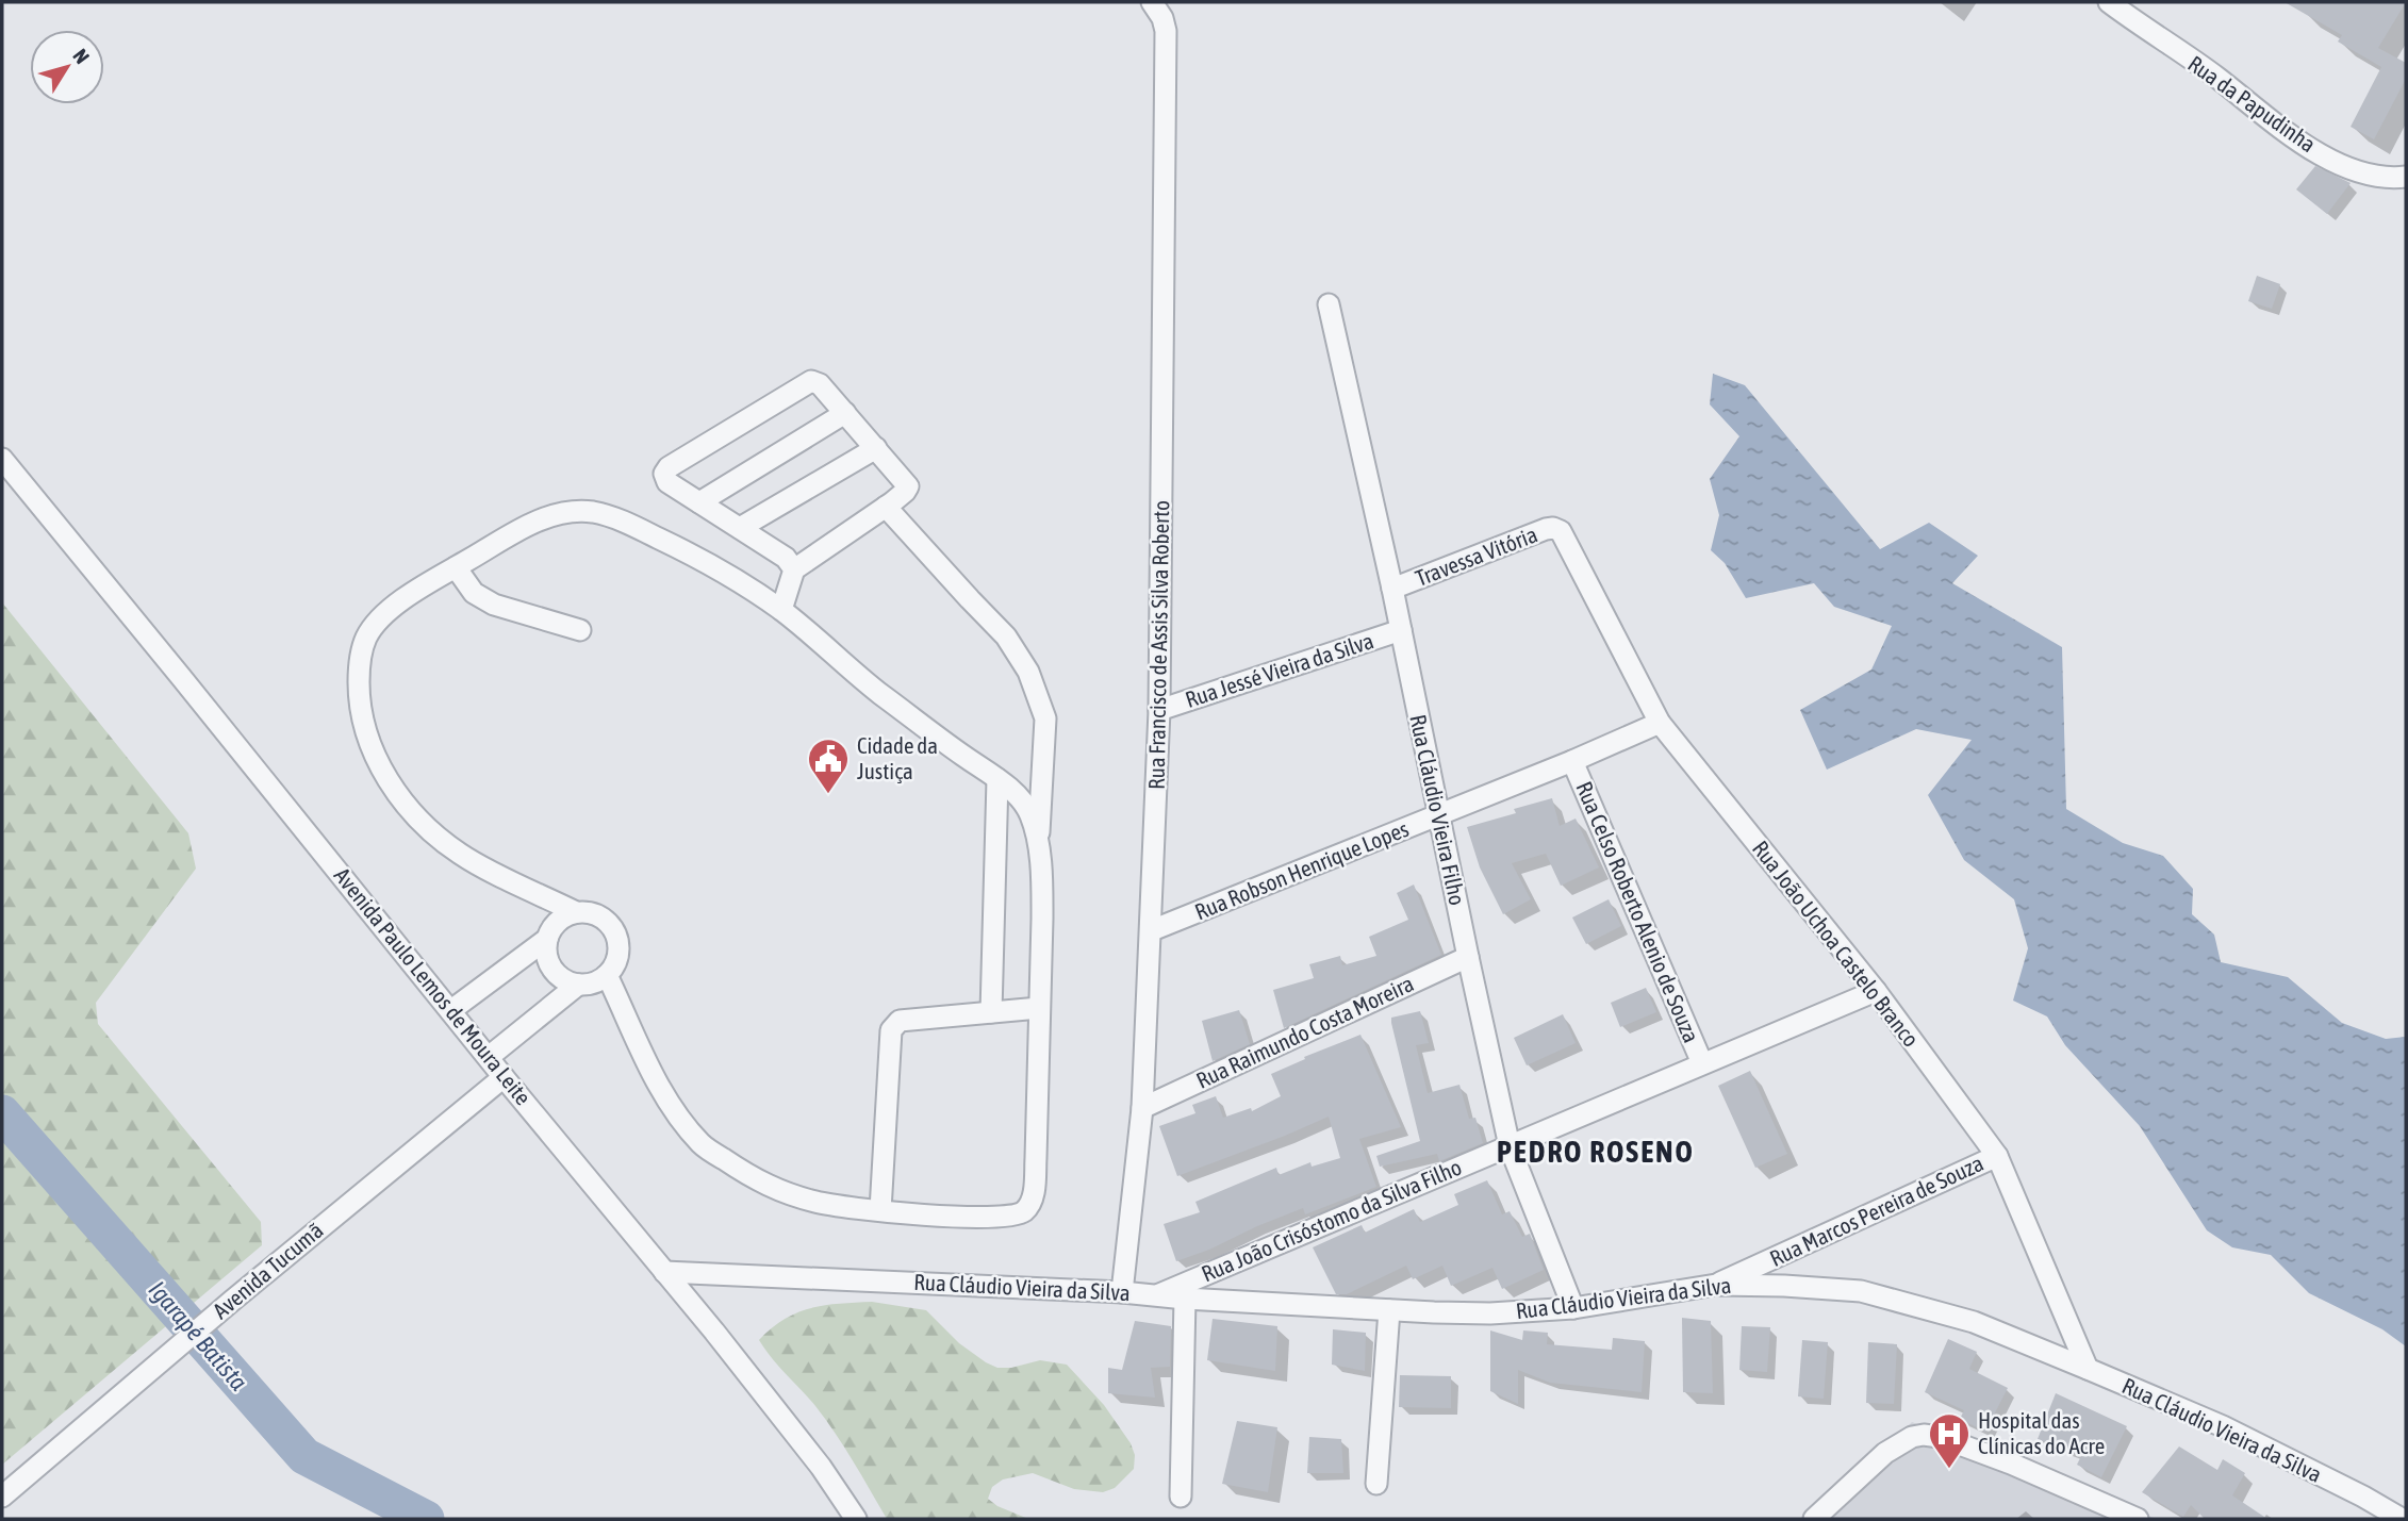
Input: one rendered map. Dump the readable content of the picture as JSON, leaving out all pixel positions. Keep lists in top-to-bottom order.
{
  "streets": {
    "street": [
      "Rua da Papudinha",
      "Travessa Vitória",
      "Rua Francisco de Assis Silva Roberto",
      "Rua Jessé Vieira da Silva",
      "Rua Cláudio Vieira Filho",
      "Rua Robson Henrique Lopes",
      "Rua Celso Roberto Alenio de Souza",
      "Rua João Uchoa Castelo Branco",
      "Avenida Paulo Lemos de Moura Leite",
      "Rua Raimundo Costa Moreira",
      "Rua Marcos Pereira de Souza",
      "Rua João Crisóstomo da Silva Filho",
      "Avenida Tucumã",
      "Rua Cláudio Vieira da Silva"
    ]
  },
  "crossings": [
    ["Travessa Vitória", "Rua Cláudio Vieira Filho"],
    ["Travessa Vitória", "Rua João Uchoa Castelo Branco"],
    ["Rua Francisco de Assis Silva Roberto", "Rua Jessé Vieira da Silva"],
    ["Rua Francisco de Assis Silva Roberto", "Rua Robson Henrique Lopes"],
    ["Rua Francisco de Assis Silva Roberto", "Rua Raimundo Costa Moreira"],
    ["Rua Francisco de Assis Silva Roberto", "Rua Cláudio Vieira da Silva"],
    ["Rua Jessé Vieira da Silva", "Rua Cláudio Vieira Filho"],
    ["Rua Cláudio Vieira Filho", "Rua Robson Henrique Lopes"],
    ["Rua Cláudio Vieira Filho", "Rua Raimundo Costa Moreira"],
    ["Rua Cláudio Vieira Filho", "Rua João Crisóstomo da Silva Filho"],
    ["Rua Cláudio Vieira Filho", "Rua Cláudio Vieira da Silva"],
    ["Rua Robson Henrique Lopes", "Rua Celso Roberto Alenio de Souza"],
    ["Rua Robson Henrique Lopes", "Rua João Uchoa Castelo Branco"],
    ["Rua Celso Roberto Alenio de Souza", "Rua João Crisóstomo da Silva Filho"],
    ["Rua João Uchoa Castelo Branco", "Rua Marcos Pereira de Souza"],
    ["Rua João Uchoa Castelo Branco", "Rua João Crisóstomo da Silva Filho"],
    ["Rua João Uchoa Castelo Branco", "Rua Cláudio Vieira da Silva"],
    ["Avenida Paulo Lemos de Moura Leite", "Avenida Tucumã"],
    ["Avenida Paulo Lemos de Moura Leite", "Rua Cláudio Vieira da Silva"],
    ["Rua Marcos Pereira de Souza", "Rua Cláudio Vieira da Silva"],
    ["Rua João Crisóstomo da Silva Filho", "Rua Cláudio Vieira da Silva"]
  ],
  "districts": ["PEDRO ROSENO"],
  "water": ["Igarapé Batista"],
  "places": {
    "public building": ["Cidade da Justiça"],
    "hospital": ["Hospital das Clínicas do Acre"]
  },
  "north": "top right"
}
